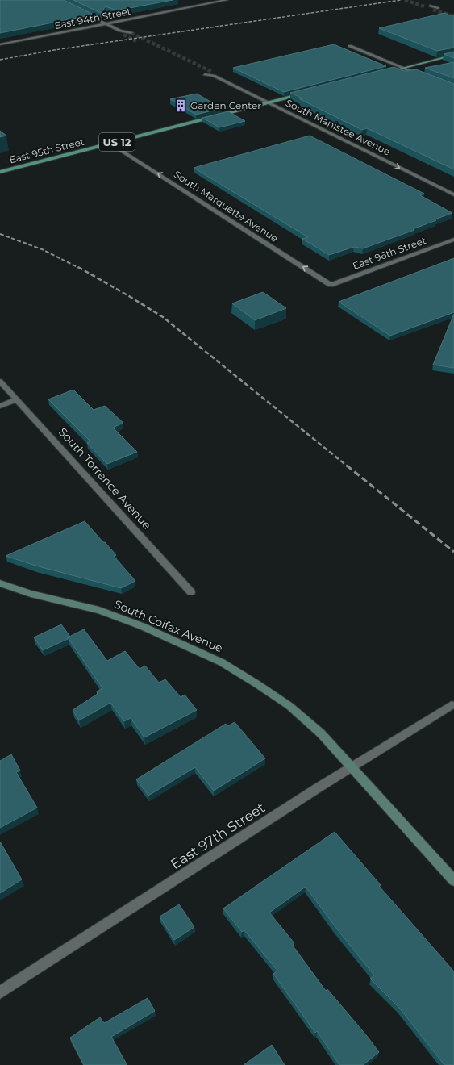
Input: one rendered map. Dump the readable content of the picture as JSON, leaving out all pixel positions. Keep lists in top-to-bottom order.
{
  "streets": {
    "main road": ["US 12", "East 95th Street", "South Colfax Avenue"],
    "street": [
      "East 94th Street",
      "South Manistee Avenue",
      "South Marquette Avenue",
      "East 96th Street",
      "South Torrence Avenue",
      "East 97th Street"
    ]
  },
  "crossings": [
    ["South Manistee Avenue", "East 95th Street"],
    ["East 95th Street", "South Marquette Avenue"],
    ["South Marquette Avenue", "East 96th Street"],
    ["South Colfax Avenue", "East 97th Street"]
  ],
  "one_way": ["South Manistee Avenue", "South Marquette Avenue"],
  "places": {
    "building": ["Garden Center"]
  }
}
